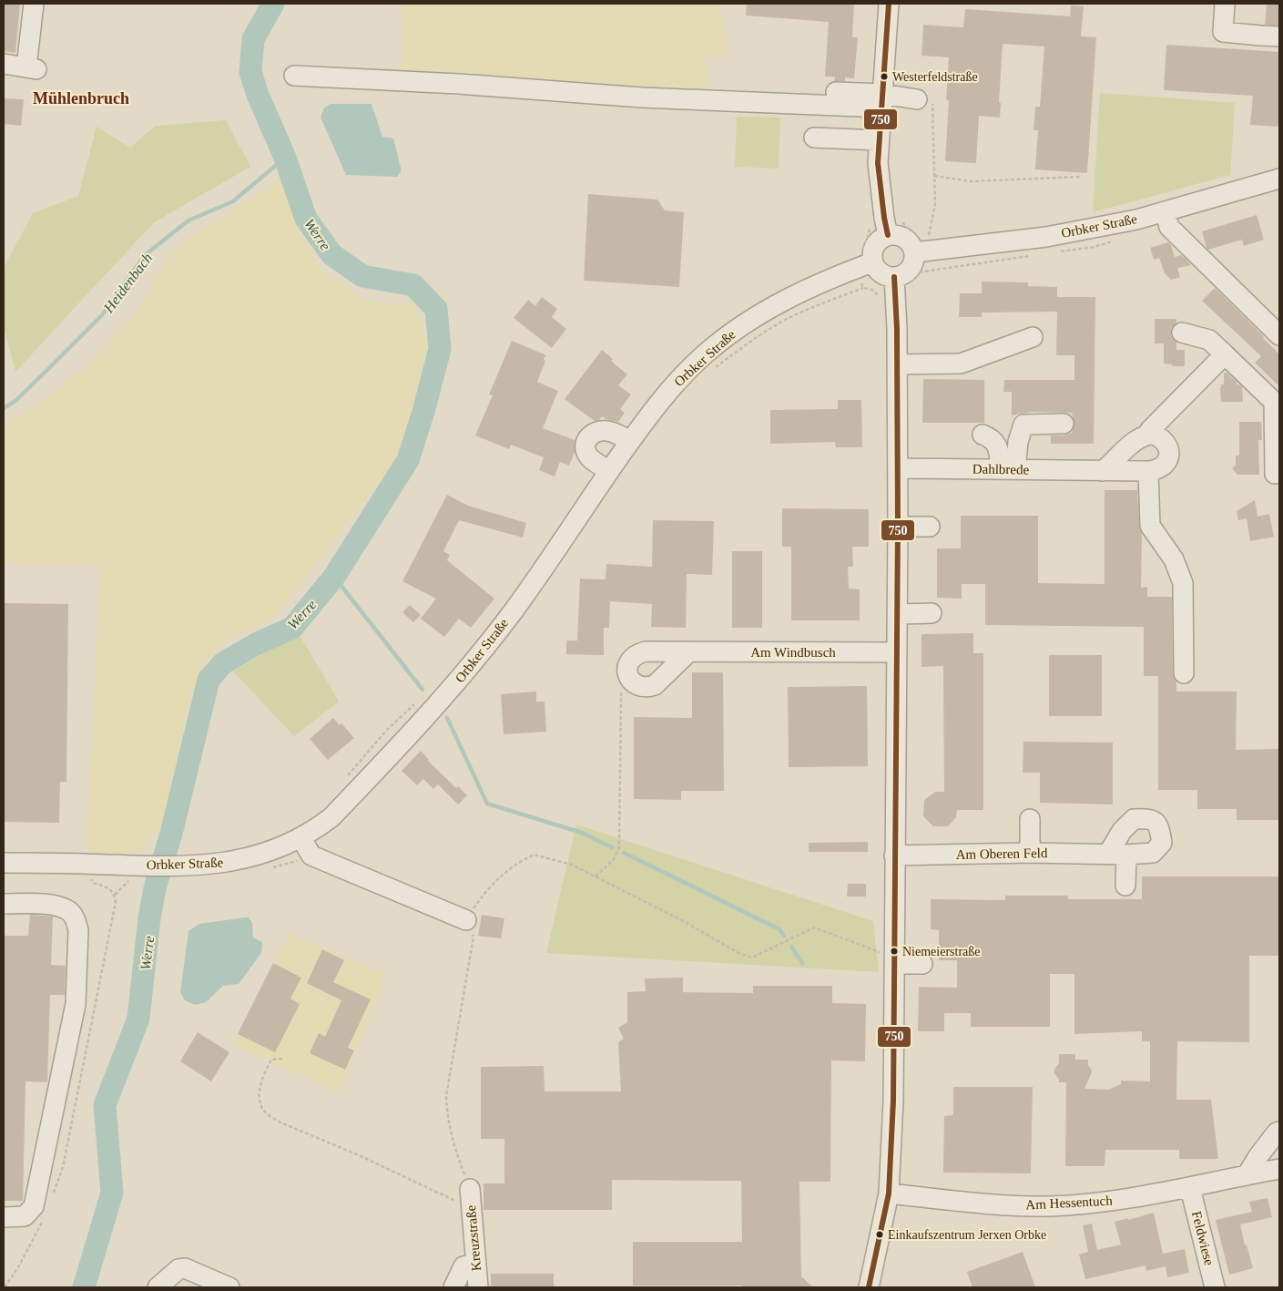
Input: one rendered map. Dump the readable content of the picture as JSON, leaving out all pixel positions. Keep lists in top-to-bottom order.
{
  "streets": {
    "street": [
      "Orbker Straße",
      "Dahlbrede",
      "Am Windbusch",
      "Am Oberen Feld",
      "Am Hessentuch",
      "Kreuzstraße",
      "Feldwiese"
    ]
  },
  "crossings": [
    ["Am Hessentuch", "Feldwiese"]
  ],
  "districts": ["Mühlenbruch"],
  "water": ["Werre", "Heidenbach"],
  "places": ["Westerfeldstraße", "Niemeierstraße", "Einkaufszentrum Jerxen Orbke"],
  "lines": ["transit line 750"]
}
